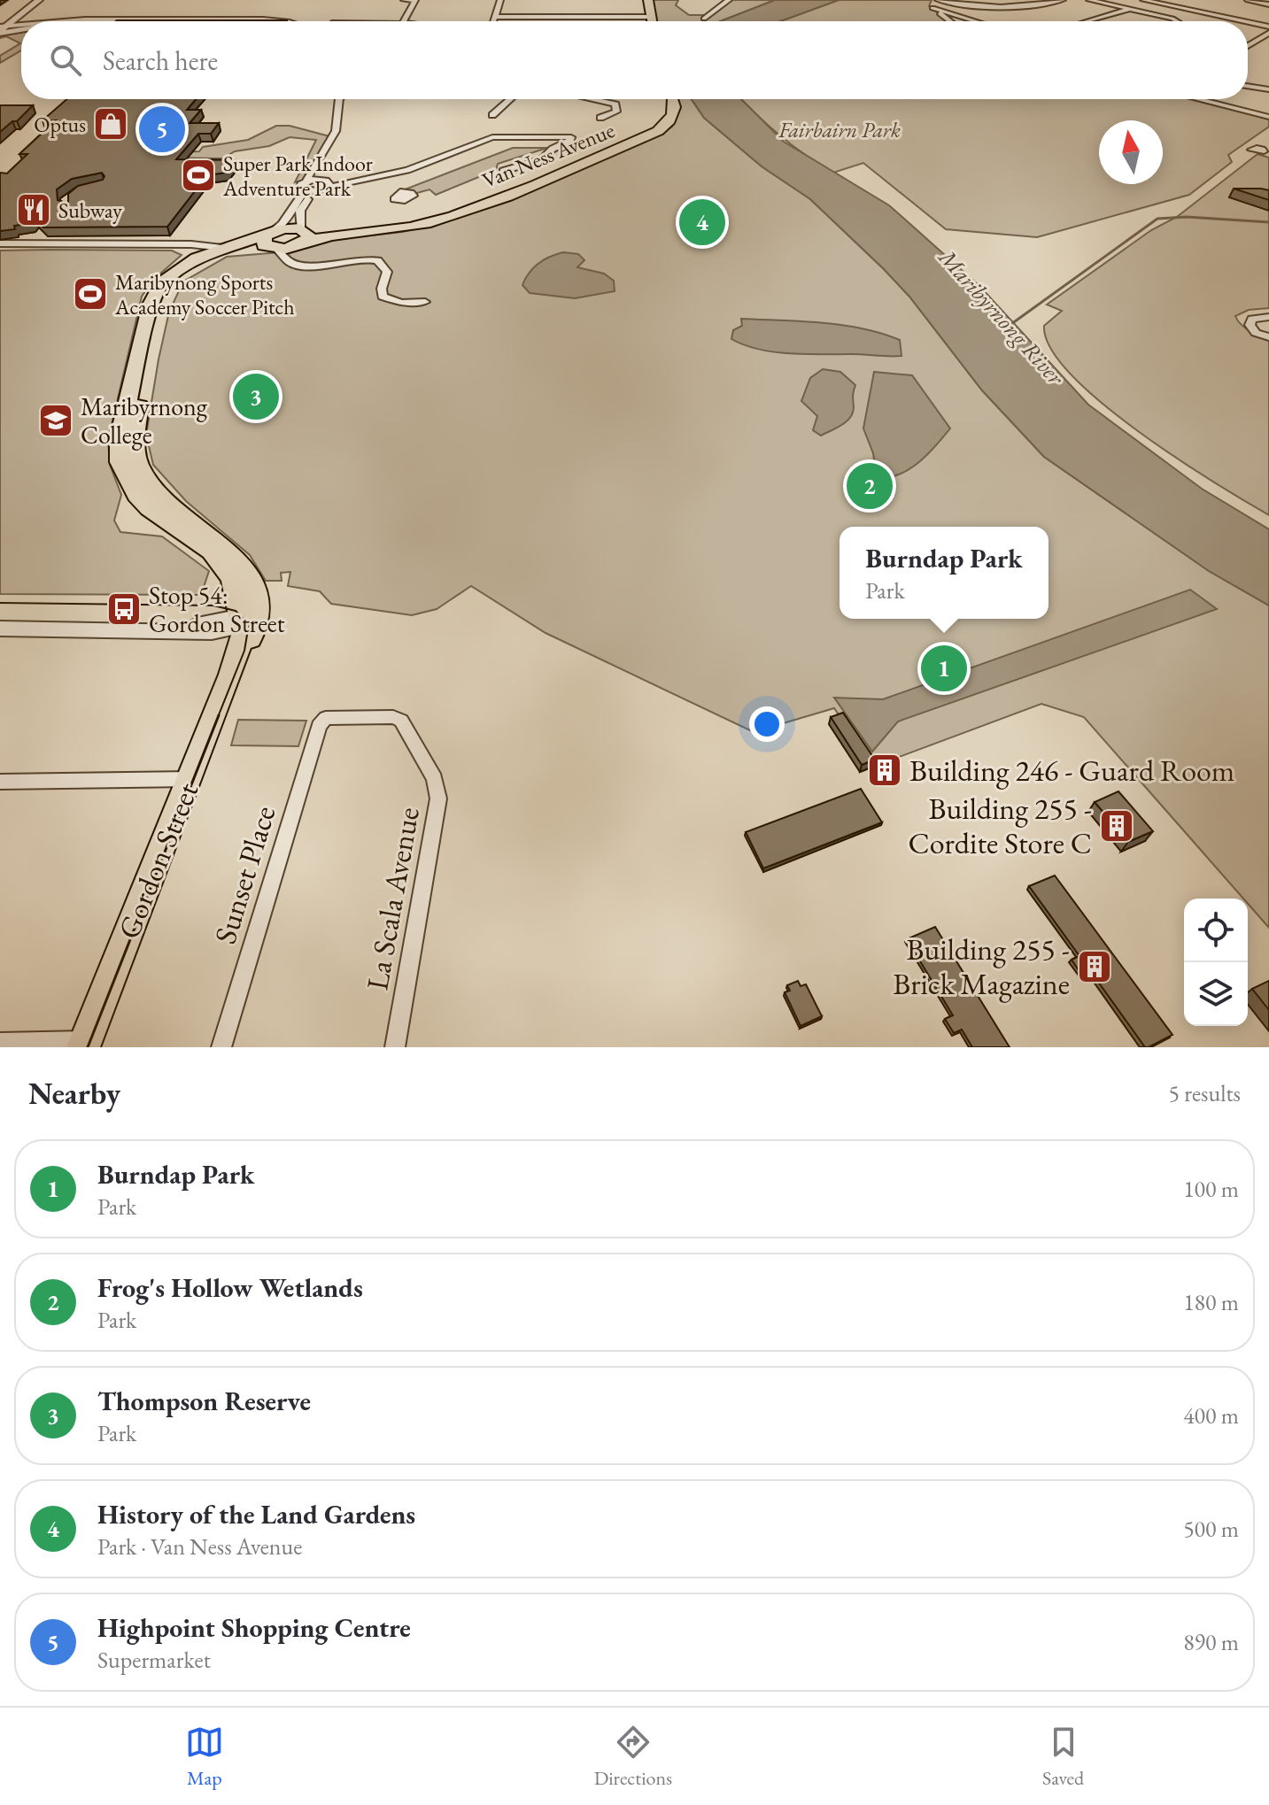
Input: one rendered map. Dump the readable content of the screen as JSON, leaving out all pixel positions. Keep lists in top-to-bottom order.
{
  "streets": {
    "main road": ["Van Ness Avenue", "Gordon Street"],
    "street": ["Sunset Place", "La Scala Avenue"]
  },
  "crossings": [
    ["Sunset Place", "La Scala Avenue"]
  ],
  "water": ["Maribyrnong River"],
  "parks": ["Fairbairn Park"],
  "places": {
    "shop": ["Optus"],
    "sports": ["Super Park Indoor Adventure Park", "Maribynong Sports Academy Soccer Pitch"],
    "restaurant": ["Subway"],
    "school or university": ["Maribyrnong College"],
    "bus stop": ["Stop 54: Gordon Street"],
    "building": ["Building 246 - Guard Room", "Building 255 - Cordite Store C", "Building 255 - Brick Magazine"]
  },
  "north": "top",
  "page": {
    "search": "Search here",
    "pins": [
      "5",
      "4",
      "3",
      "2",
      "1"
    ],
    "popup": ["Burndap Park", "Park"],
    "heading": ["Nearby", "5 results"],
    "list": [
      {
        "mark": "1",
        "name": "Burndap Park",
        "note": "Park",
        "value": "100 m"
      },
      {
        "mark": "2",
        "name": "Frog's Hollow Wetlands",
        "note": "Park",
        "value": "180 m"
      },
      {
        "mark": "3",
        "name": "Thompson Reserve",
        "note": "Park",
        "value": "400 m"
      },
      {
        "mark": "4",
        "name": "History of the Land Gardens",
        "note": "Park · Van Ness Avenue",
        "value": "500 m"
      },
      {
        "mark": "5",
        "name": "Highpoint Shopping Centre",
        "note": "Supermarket",
        "value": "890 m"
      }
    ],
    "nav": ["Map", "Directions", "Saved"]
  }
}
